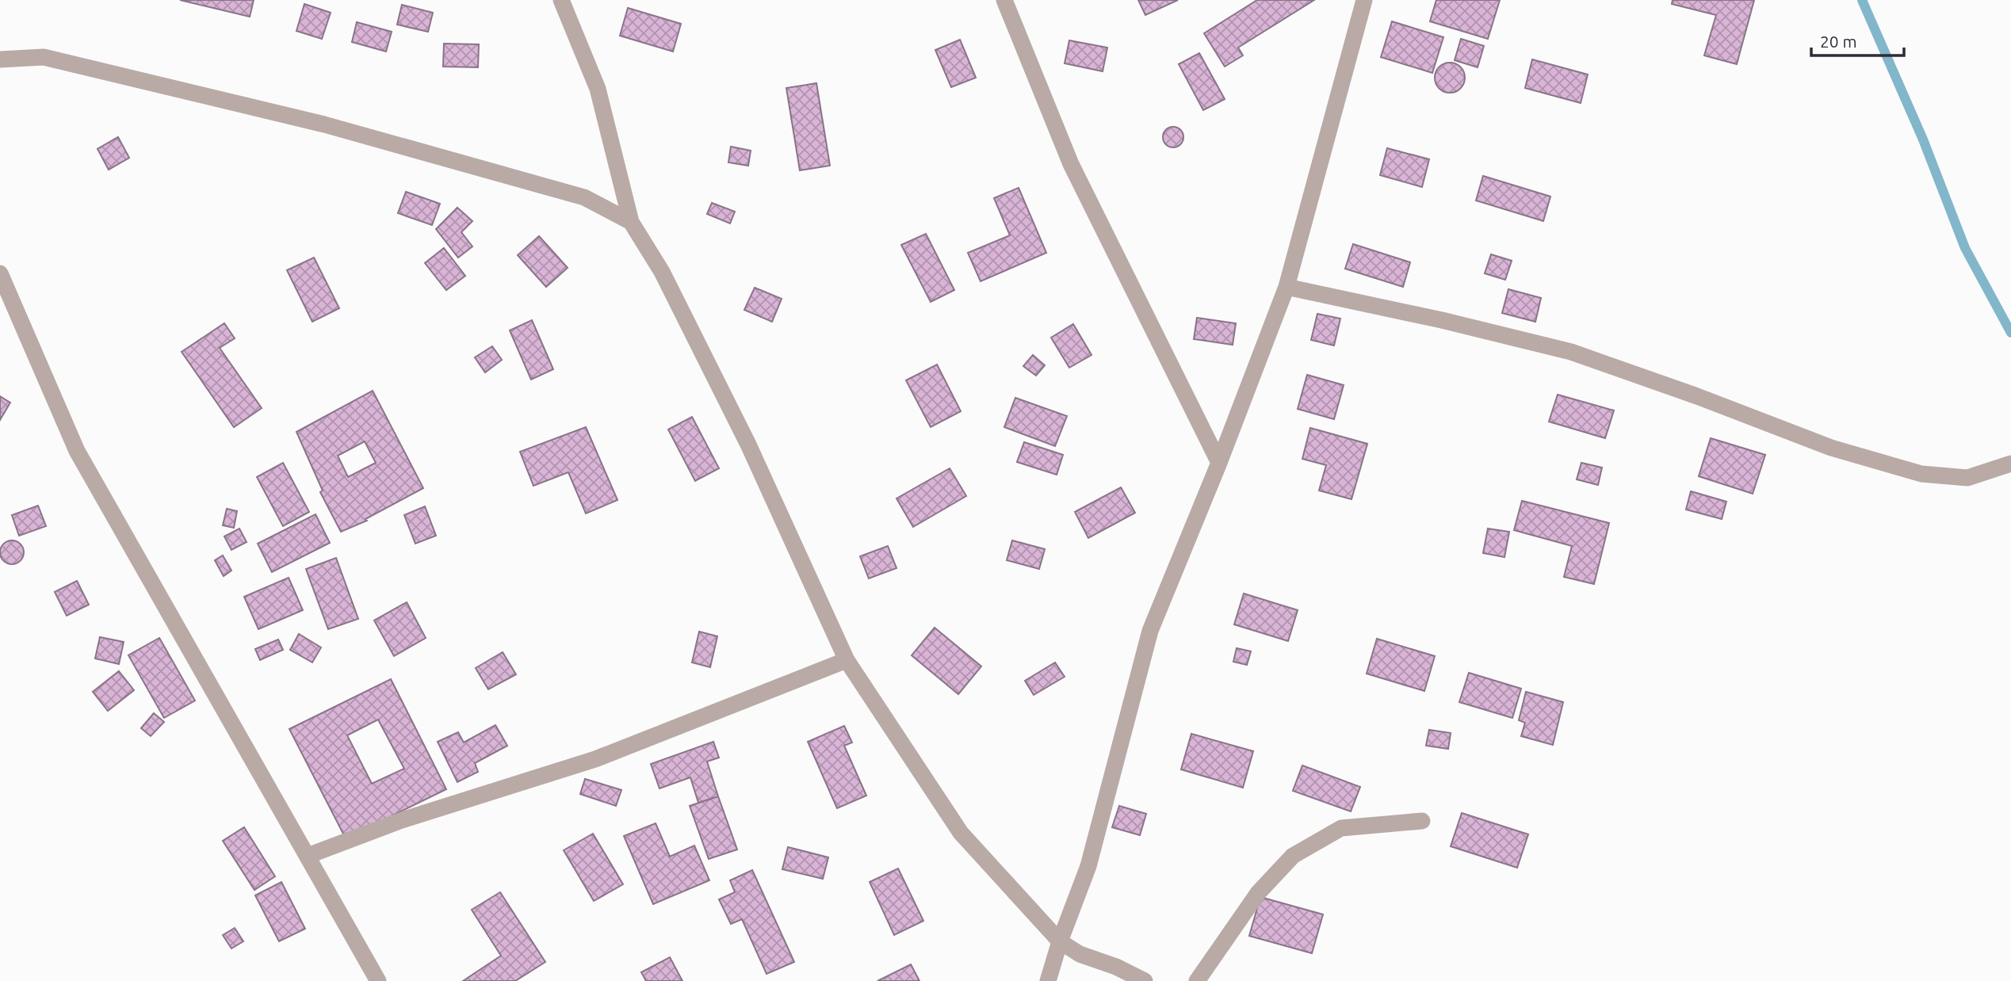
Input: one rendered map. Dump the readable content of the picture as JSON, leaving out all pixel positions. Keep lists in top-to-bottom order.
{
  "scale_bar": "20 m"
}
